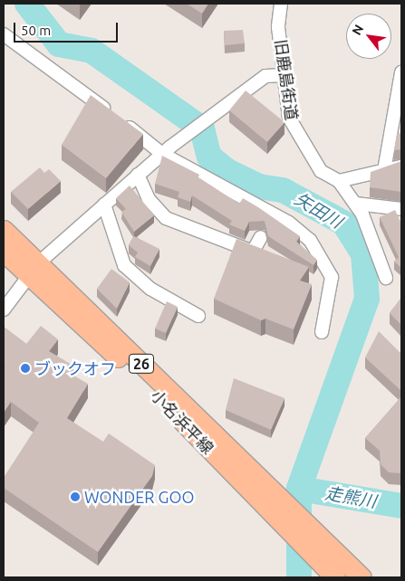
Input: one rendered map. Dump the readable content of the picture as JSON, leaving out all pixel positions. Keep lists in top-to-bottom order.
{
  "streets": {
    "main road": ["26", "小名浜平線"],
    "street": ["旧鹿島街道"]
  },
  "crossings": [
    ["26", "小名浜平線"]
  ],
  "water": ["矢田川", "走熊川"],
  "places": ["ブックオフ", "WONDER GOO"],
  "scale_bar": "50 m",
  "north": "top left"
}
